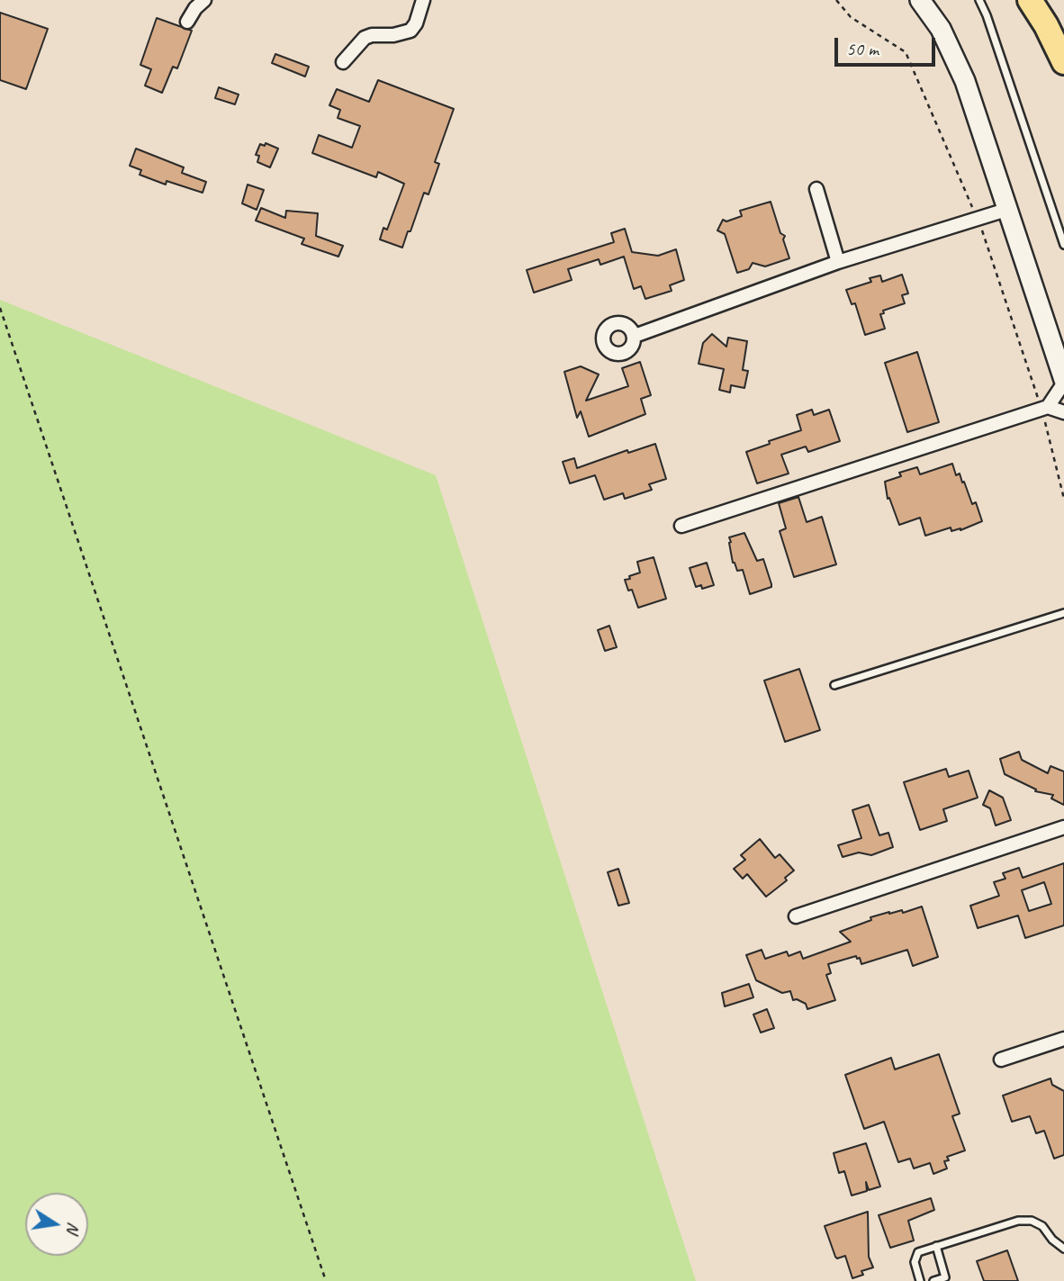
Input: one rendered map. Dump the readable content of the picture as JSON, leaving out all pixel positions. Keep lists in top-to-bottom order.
{
  "scale_bar": "50 m",
  "north": "right"
}
